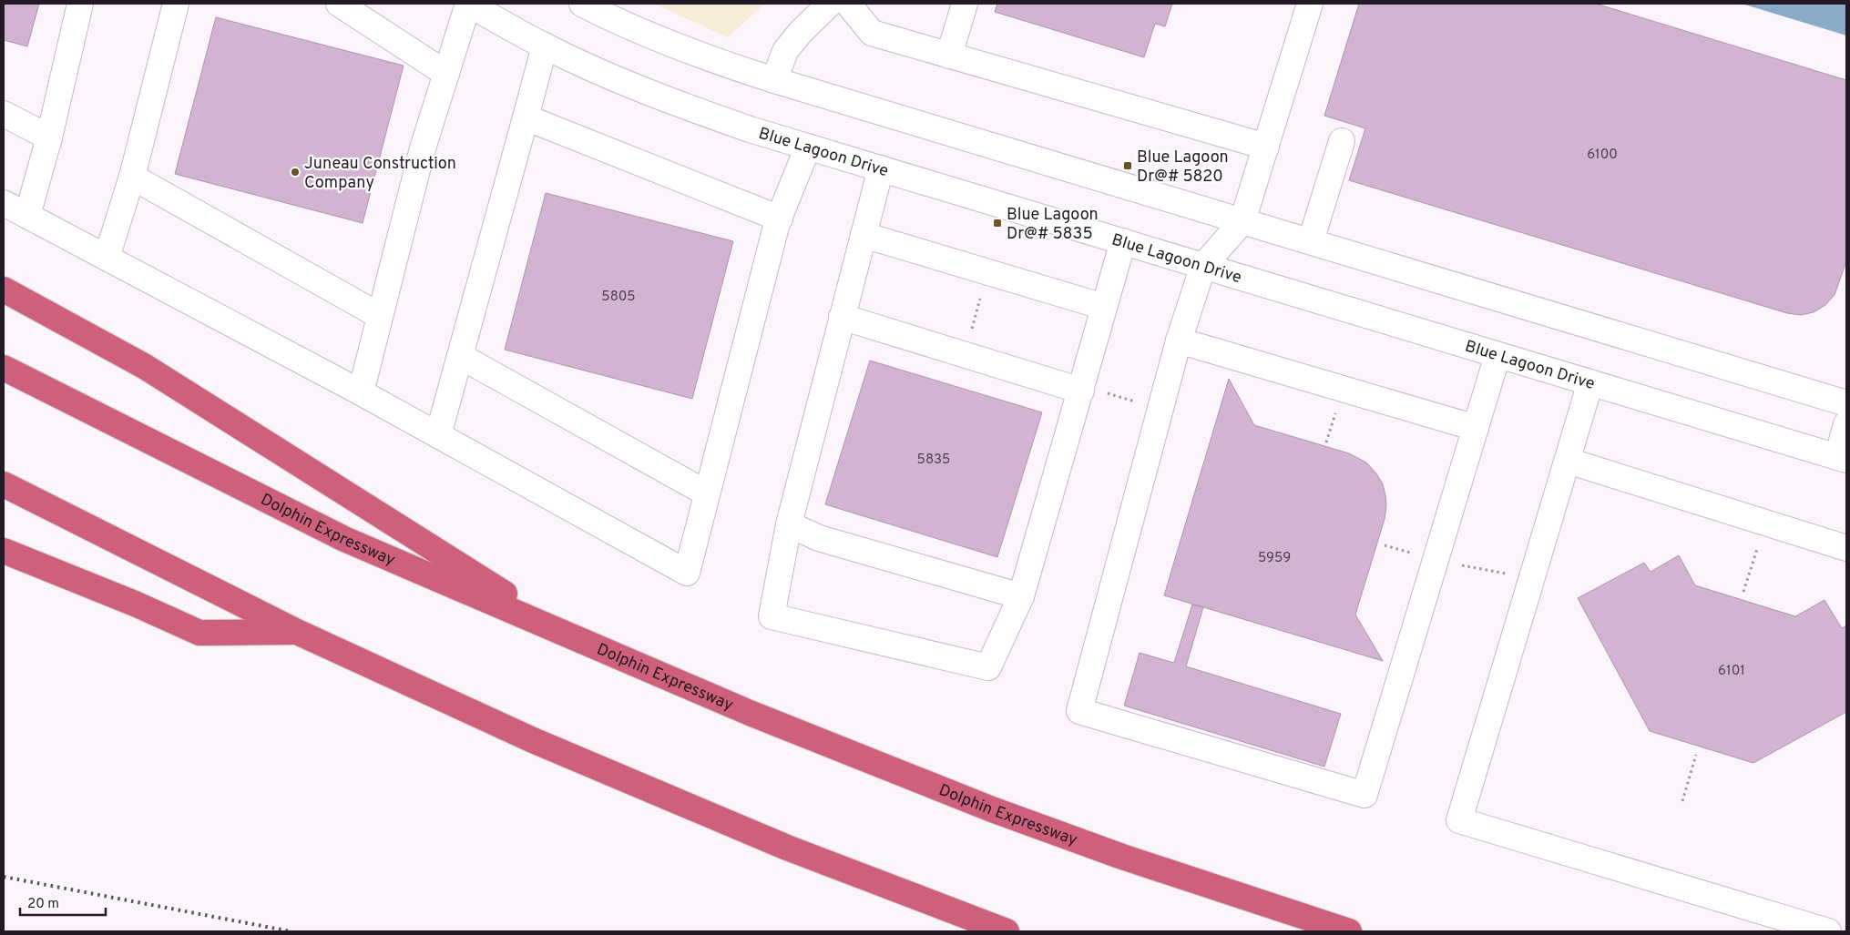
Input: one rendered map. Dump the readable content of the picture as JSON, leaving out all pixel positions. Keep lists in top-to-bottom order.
{
  "streets": {
    "highway": ["Dolphin Expressway"],
    "street": ["Blue Lagoon Drive"]
  },
  "places": {
    "transit": ["Blue Lagoon Dr@# 5820", "Blue Lagoon Dr@# 5835"],
    "other": ["Juneau Construction Company"]
  },
  "house_numbers": [
    "6100",
    "5805",
    "5835",
    "5959",
    "6101"
  ],
  "scale_bar": "20 m"
}
